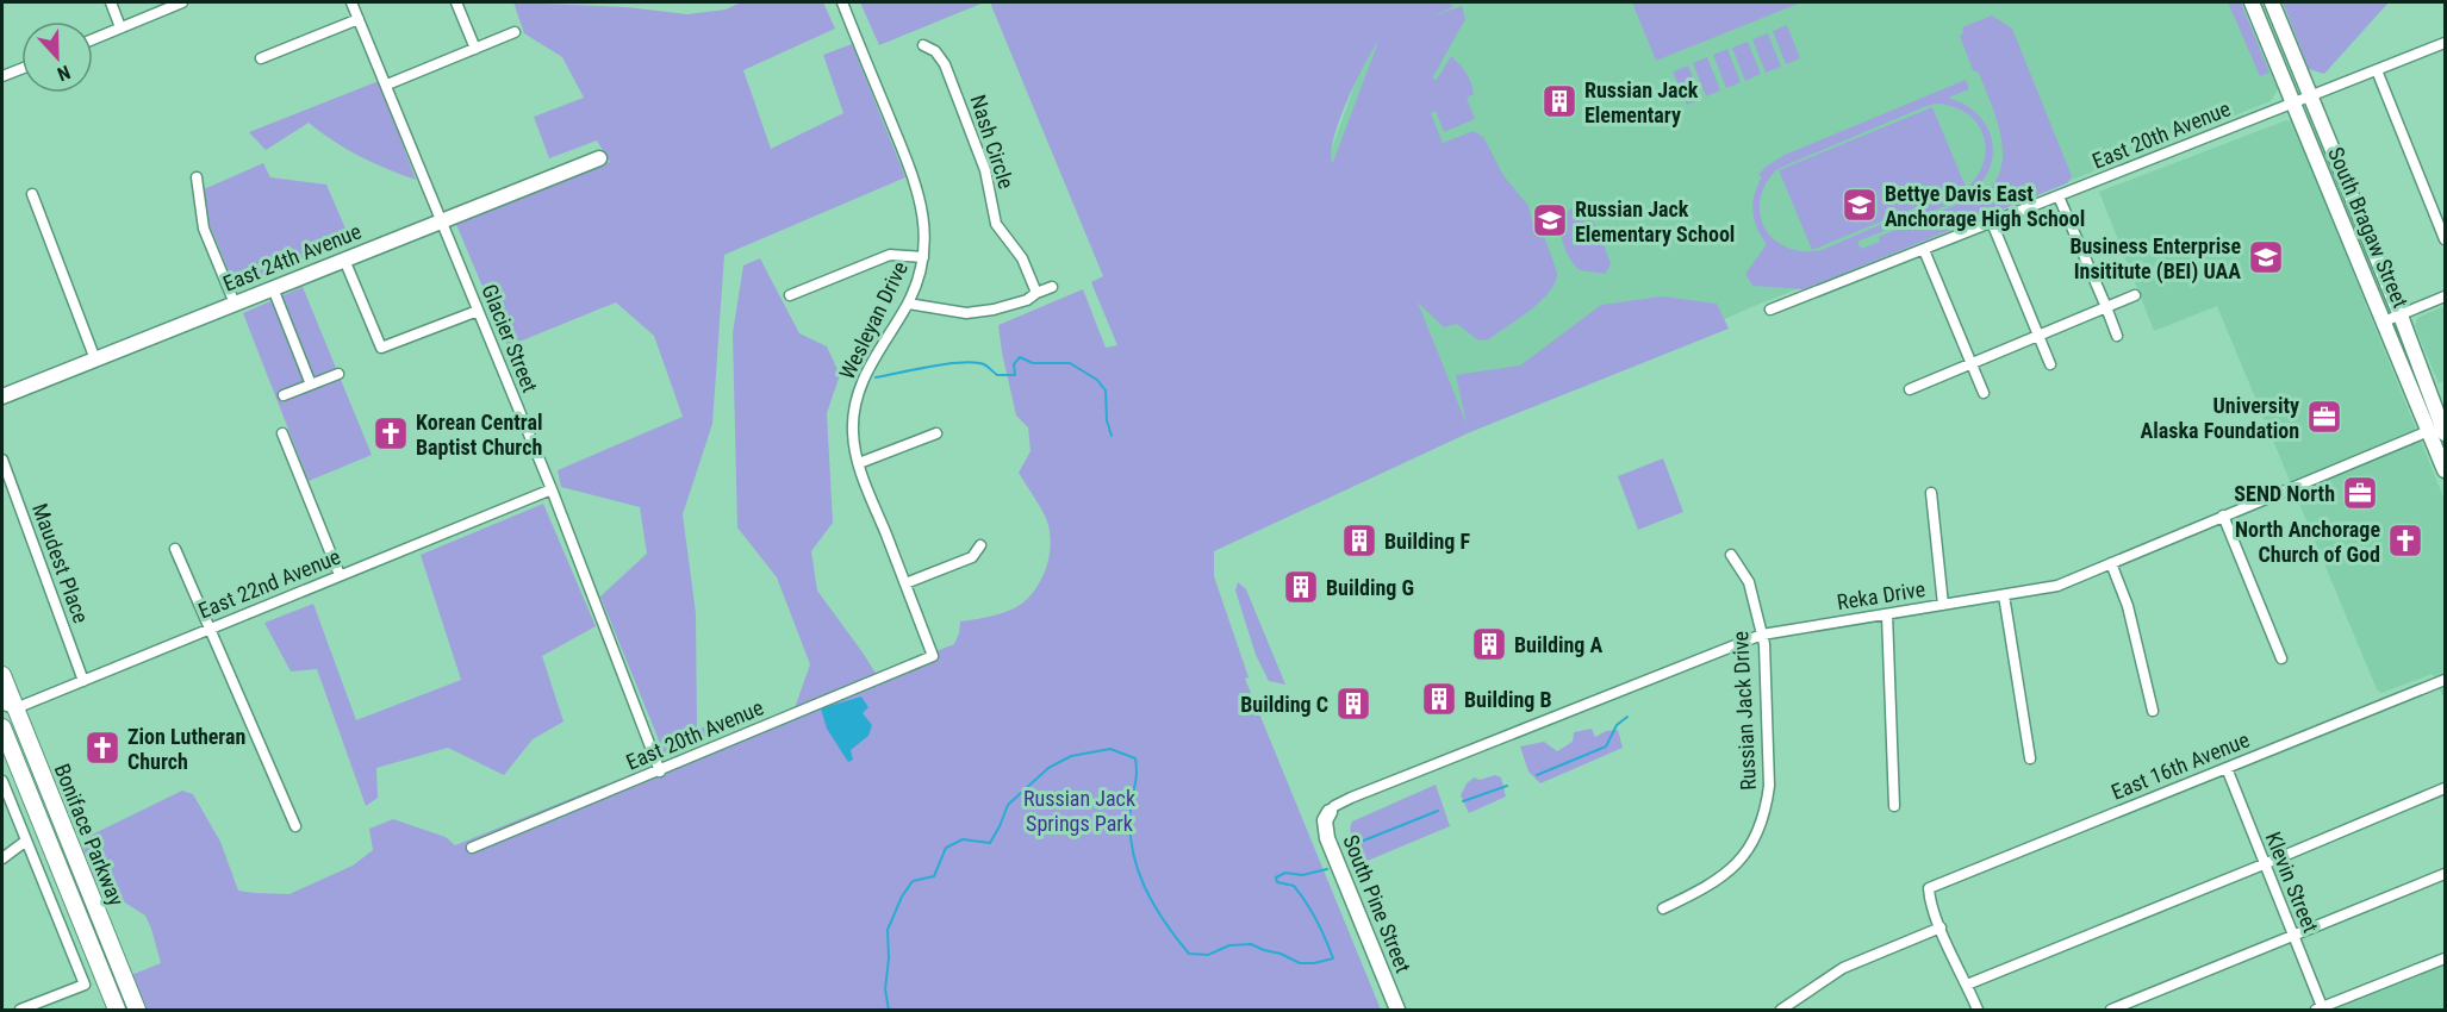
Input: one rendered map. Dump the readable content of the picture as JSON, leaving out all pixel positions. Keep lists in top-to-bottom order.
{
  "streets": {
    "main road": [
      "South Bragaw Street",
      "East 24th Avenue",
      "Boniface Parkway",
      "South Pine Street"
    ],
    "street": [
      "East 20th Avenue",
      "Nash Circle",
      "Wesleyan Drive",
      "Glacier Street",
      "Maudest Place",
      "East 22nd Avenue",
      "Reka Drive",
      "Russian Jack Drive",
      "East 16th Avenue",
      "Klevin Street"
    ]
  },
  "crossings": [
    ["East 20th Avenue", "South Bragaw Street"],
    ["East 20th Avenue", "Wesleyan Drive"],
    ["East 20th Avenue", "Glacier Street"],
    ["South Bragaw Street", "Reka Drive"],
    ["East 24th Avenue", "Glacier Street"],
    ["Glacier Street", "East 22nd Avenue"],
    ["Maudest Place", "East 22nd Avenue"],
    ["East 22nd Avenue", "Boniface Parkway"],
    ["Reka Drive", "Russian Jack Drive"],
    ["Reka Drive", "South Pine Street"],
    ["East 16th Avenue", "Klevin Street"]
  ],
  "parks": ["Russian Jack Springs Park"],
  "places": {
    "building": [
      "Russian Jack Elementary",
      "Building F",
      "Building G",
      "Building A",
      "Building B",
      "Building C"
    ],
    "school or university": ["Bettye Davis East Anchorage High School", "Russian Jack Elementary School", "Business Enterprise Insititute (BEI) UAA"],
    "office": ["University Alaska Foundation", "SEND North"],
    "church": ["Korean Central Baptist Church", "North Anchorage Church of God", "Zion Lutheran Church"]
  },
  "north": "bottom"
}
